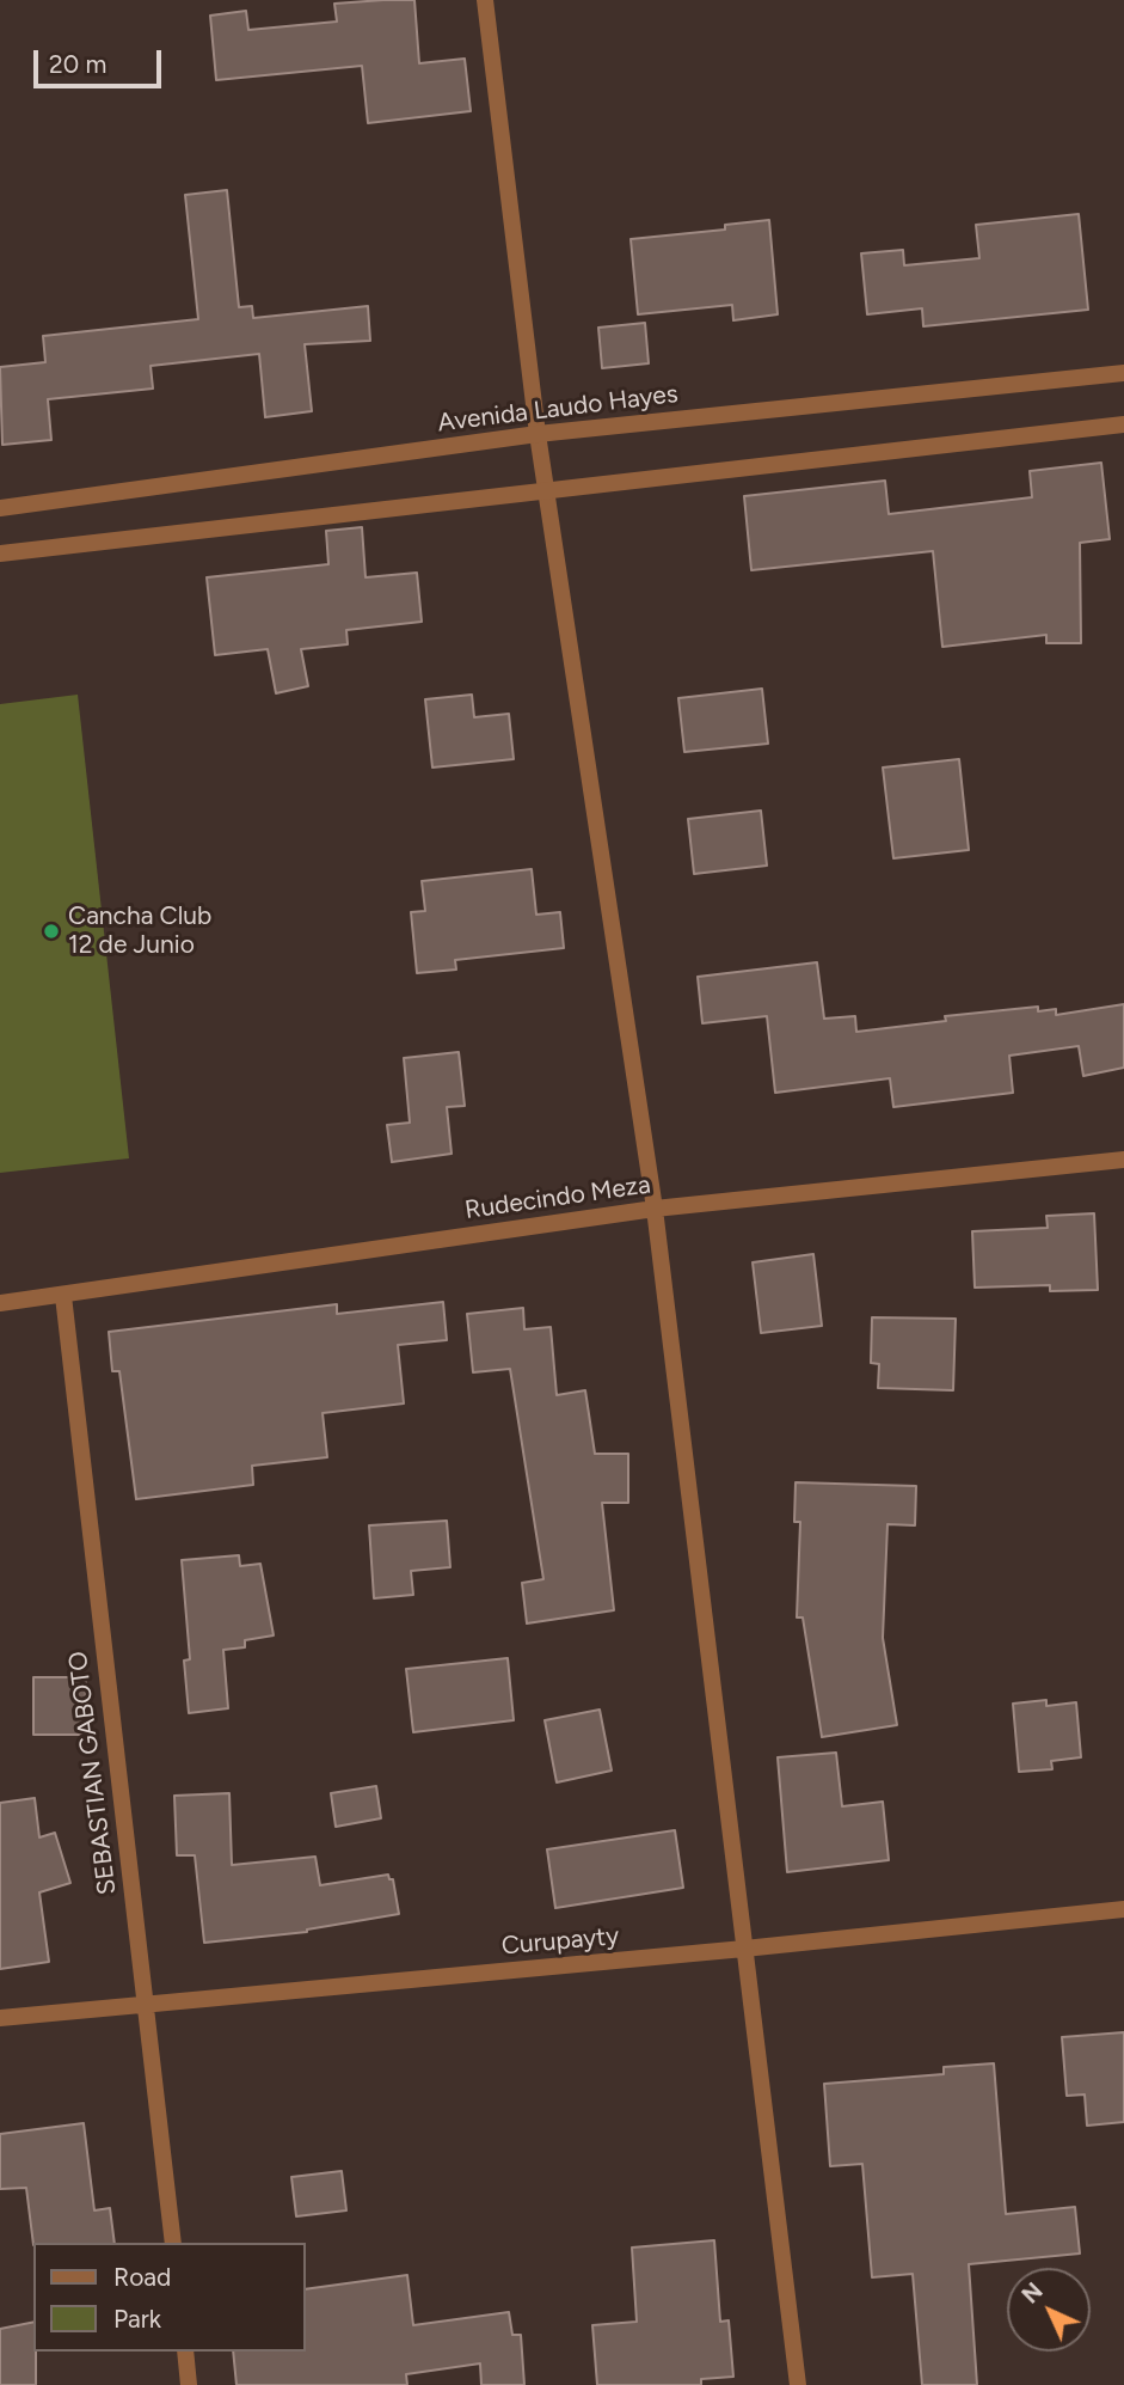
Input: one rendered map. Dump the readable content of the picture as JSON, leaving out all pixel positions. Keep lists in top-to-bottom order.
{
  "streets": {
    "street": [
      "Avenida Laudo Hayes",
      "Rudecindo Meza",
      "SEBASTIAN GABOTO",
      "Curupayty"
    ]
  },
  "crossings": [
    ["Rudecindo Meza", "SEBASTIAN GABOTO"],
    ["SEBASTIAN GABOTO", "Curupayty"]
  ],
  "places": ["Cancha Club 12 de Junio"],
  "legend": ["Road", "Park"],
  "scale_bar": "20 m",
  "north": "top left"
}
